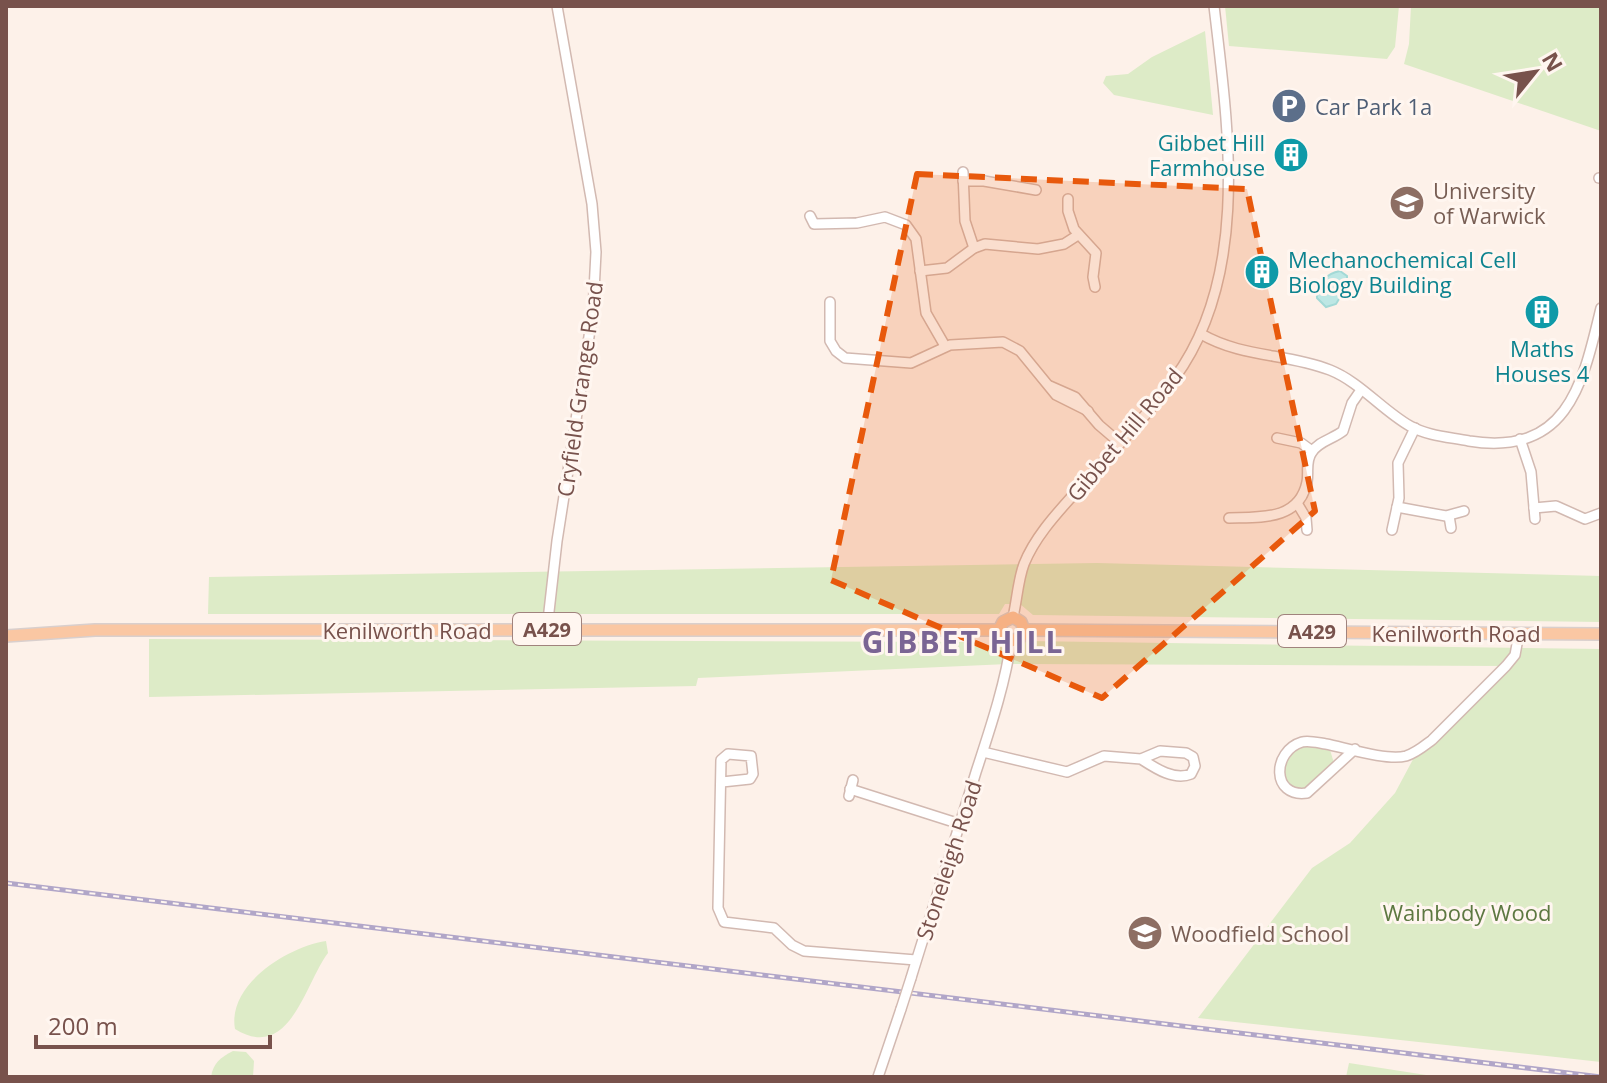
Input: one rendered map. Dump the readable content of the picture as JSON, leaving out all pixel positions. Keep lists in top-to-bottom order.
{
  "streets": {
    "main road": ["A429", "Kenilworth Road"],
    "street": ["Cryfield Grange Road", "Gibbet Hill Road", "Stoneleigh Road"]
  },
  "crossings": [
    ["Cryfield Grange Road", "Kenilworth Road"],
    ["Gibbet Hill Road", "Kenilworth Road"],
    ["Gibbet Hill Road", "Stoneleigh Road"],
    ["Kenilworth Road", "Stoneleigh Road"]
  ],
  "districts": ["GIBBET HILL"],
  "parks": ["Wainbody Wood"],
  "places": {
    "parking": ["Car Park 1a"],
    "building": ["Gibbet Hill Farmhouse", "Mechanochemical Cell Biology Building", "Maths Houses 4"],
    "school or university": ["University of Warwick", "Woodfield School"]
  },
  "scale_bar": "200 m",
  "north": "top right"
}
